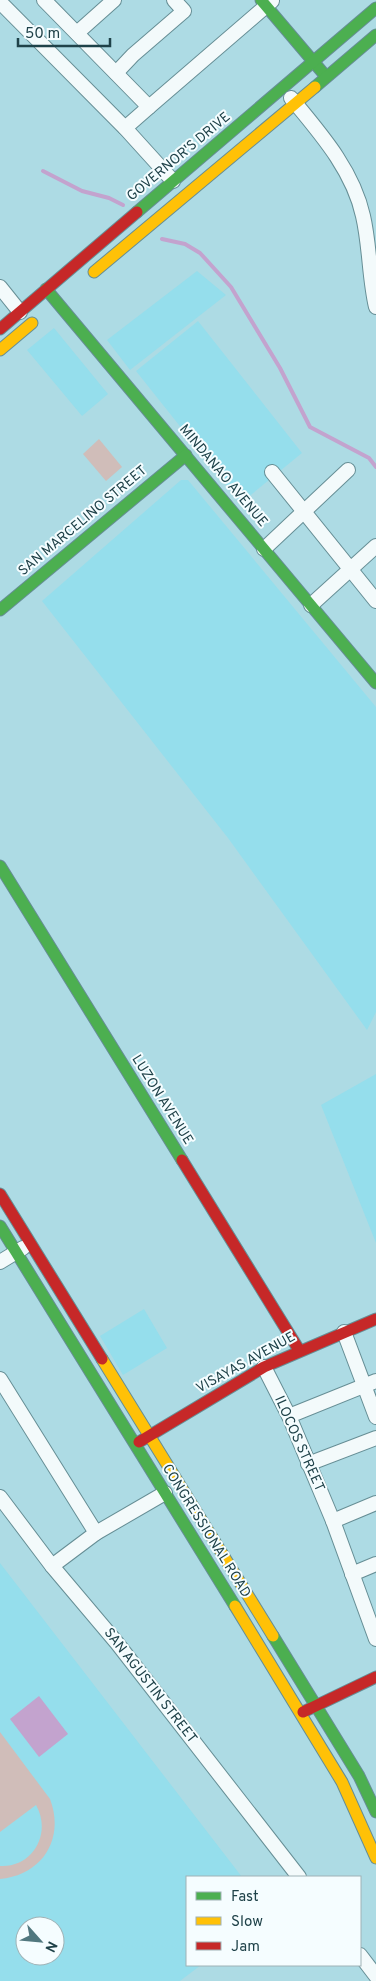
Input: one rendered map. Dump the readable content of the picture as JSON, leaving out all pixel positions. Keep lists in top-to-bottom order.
{
  "streets": {
    "main road": [
      "GOVERNOR'S DRIVE",
      "MINDANAO AVENUE",
      "SAN MARCELINO STREET",
      "LUZON AVENUE",
      "VISAYAS AVENUE",
      "CONGRESSIONAL ROAD"
    ],
    "street": ["ILOCOS STREET", "SAN AGUSTIN STREET"]
  },
  "crossings": [
    ["GOVERNOR'S DRIVE", "MINDANAO AVENUE"],
    ["MINDANAO AVENUE", "SAN MARCELINO STREET"],
    ["LUZON AVENUE", "VISAYAS AVENUE"],
    ["VISAYAS AVENUE", "ILOCOS STREET"],
    ["VISAYAS AVENUE", "CONGRESSIONAL ROAD"]
  ],
  "legend": ["Fast", "Slow", "Jam"],
  "scale_bar": "50 m",
  "north": "bottom right"
}
